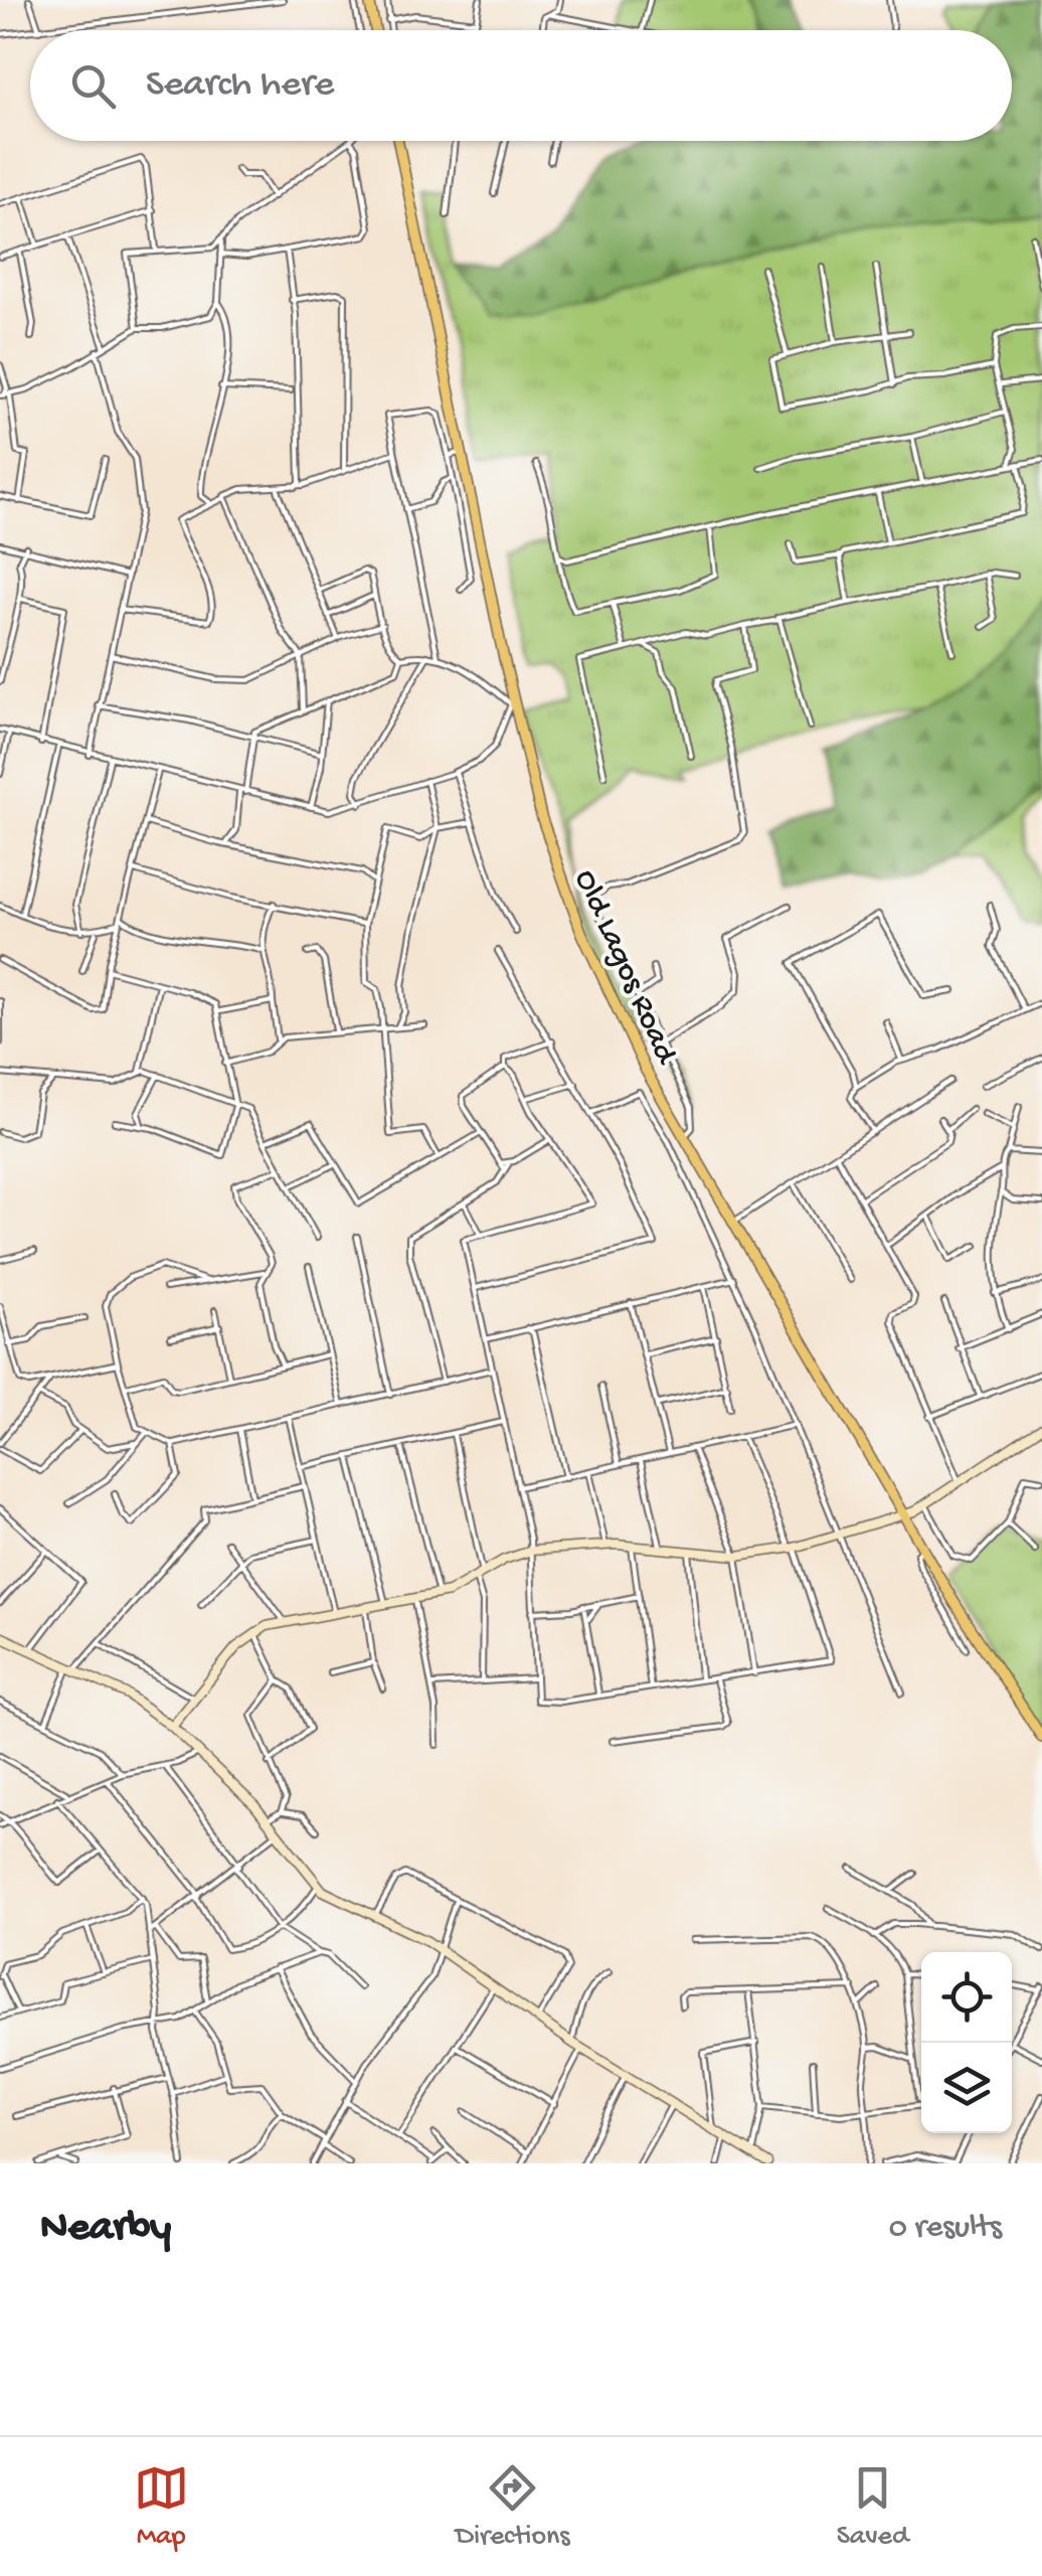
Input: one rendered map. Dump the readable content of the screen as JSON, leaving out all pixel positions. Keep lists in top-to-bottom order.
{
  "streets": {
    "main road": ["Old Lagos Road"]
  },
  "page": {
    "search": "Search here",
    "heading": ["Nearby", "0 results"],
    "nav": ["Map", "Directions", "Saved"]
  }
}
